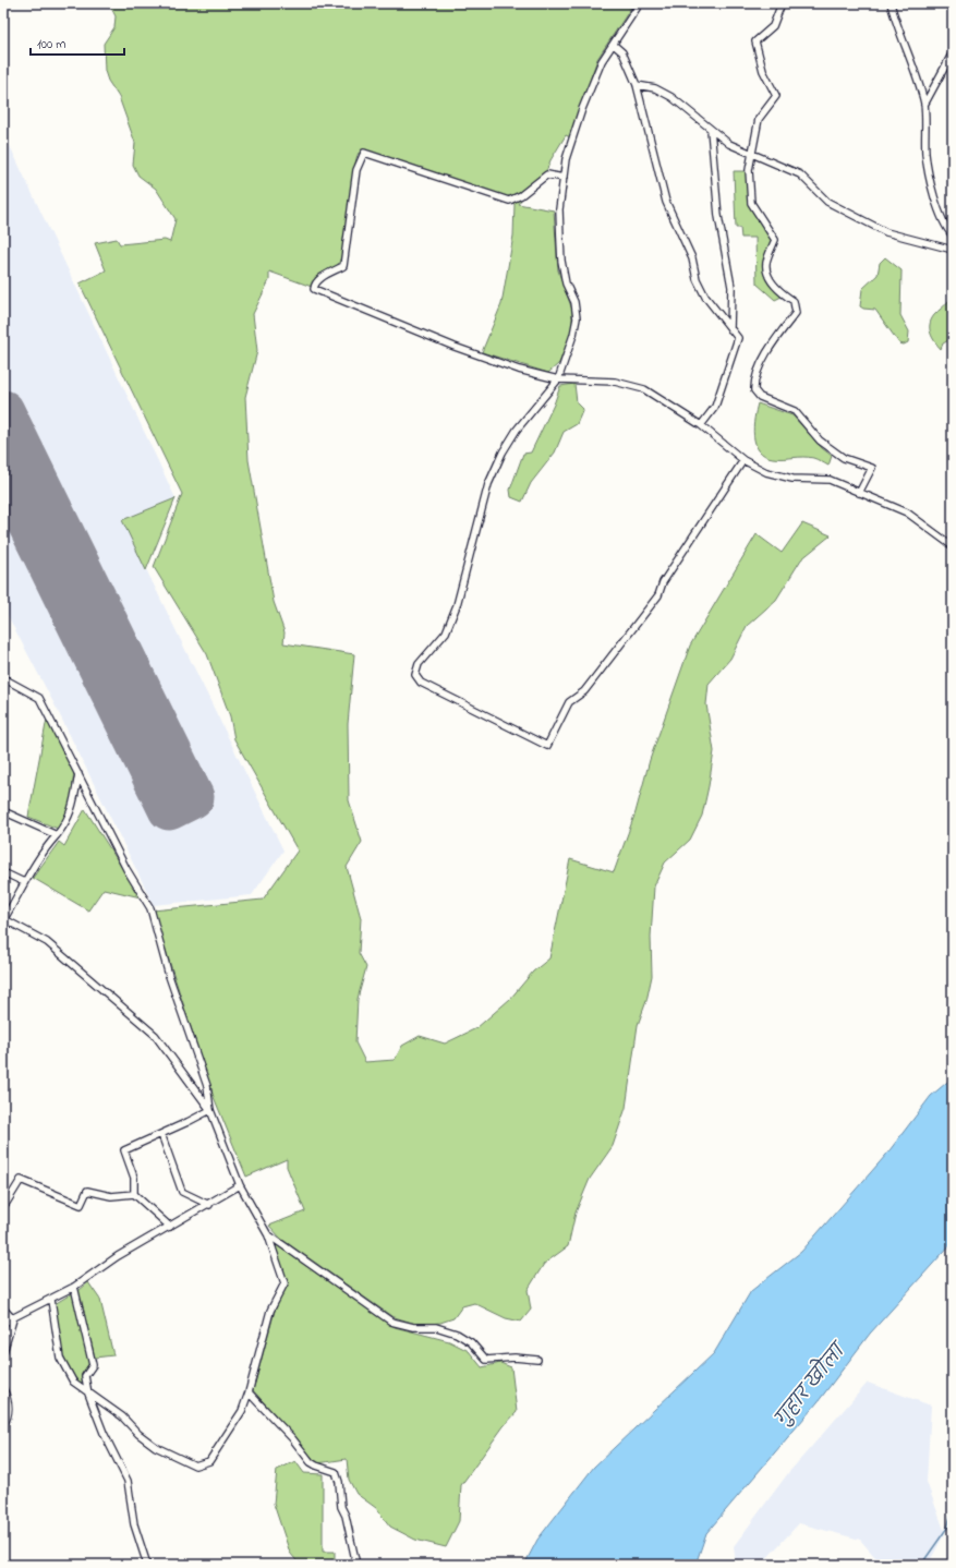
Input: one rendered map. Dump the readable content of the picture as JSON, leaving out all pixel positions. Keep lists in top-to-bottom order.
{
  "water": ["गुहार खोला"],
  "scale_bar": "100 m"
}
